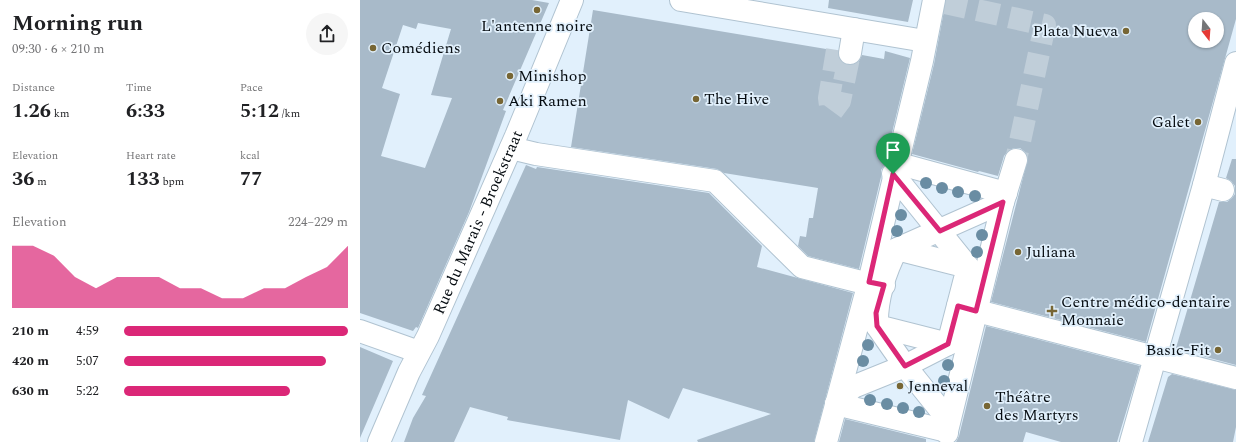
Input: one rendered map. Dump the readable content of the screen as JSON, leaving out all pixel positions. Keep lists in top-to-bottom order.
{
  "streets": {
    "street": ["Rue du Marais - Broekstraat"]
  },
  "places": {
    "other": [
      "L'antenne noire",
      "Plata Nueva",
      "Comédiens",
      "Minishop",
      "The Hive",
      "Aki Ramen",
      "Galet",
      "Juliana",
      "Basic-Fit",
      "Jenneval",
      "Théâtre des Martyrs"
    ],
    "health": ["Centre médico-dentaire Monnaie"]
  },
  "north": "bottom",
  "page": {
    "heading": ["Morning run", "09:30 · 6 × 210 m"],
    "stats": [
      ["Distance", "1.26 km"],
      ["Time", "6:33"],
      ["Pace", "5:12 /km"],
      ["Elevation", "36 m"],
      ["Heart rate", "133 bpm"],
      ["kcal", "77"]
    ],
    "chart": ["Elevation", "224–229 m"],
    "list": [
      {
        "name": "210 m",
        "note": "4:59"
      },
      {
        "name": "420 m",
        "note": "5:07"
      },
      {
        "name": "630 m",
        "note": "5:22"
      }
    ]
  }
}
